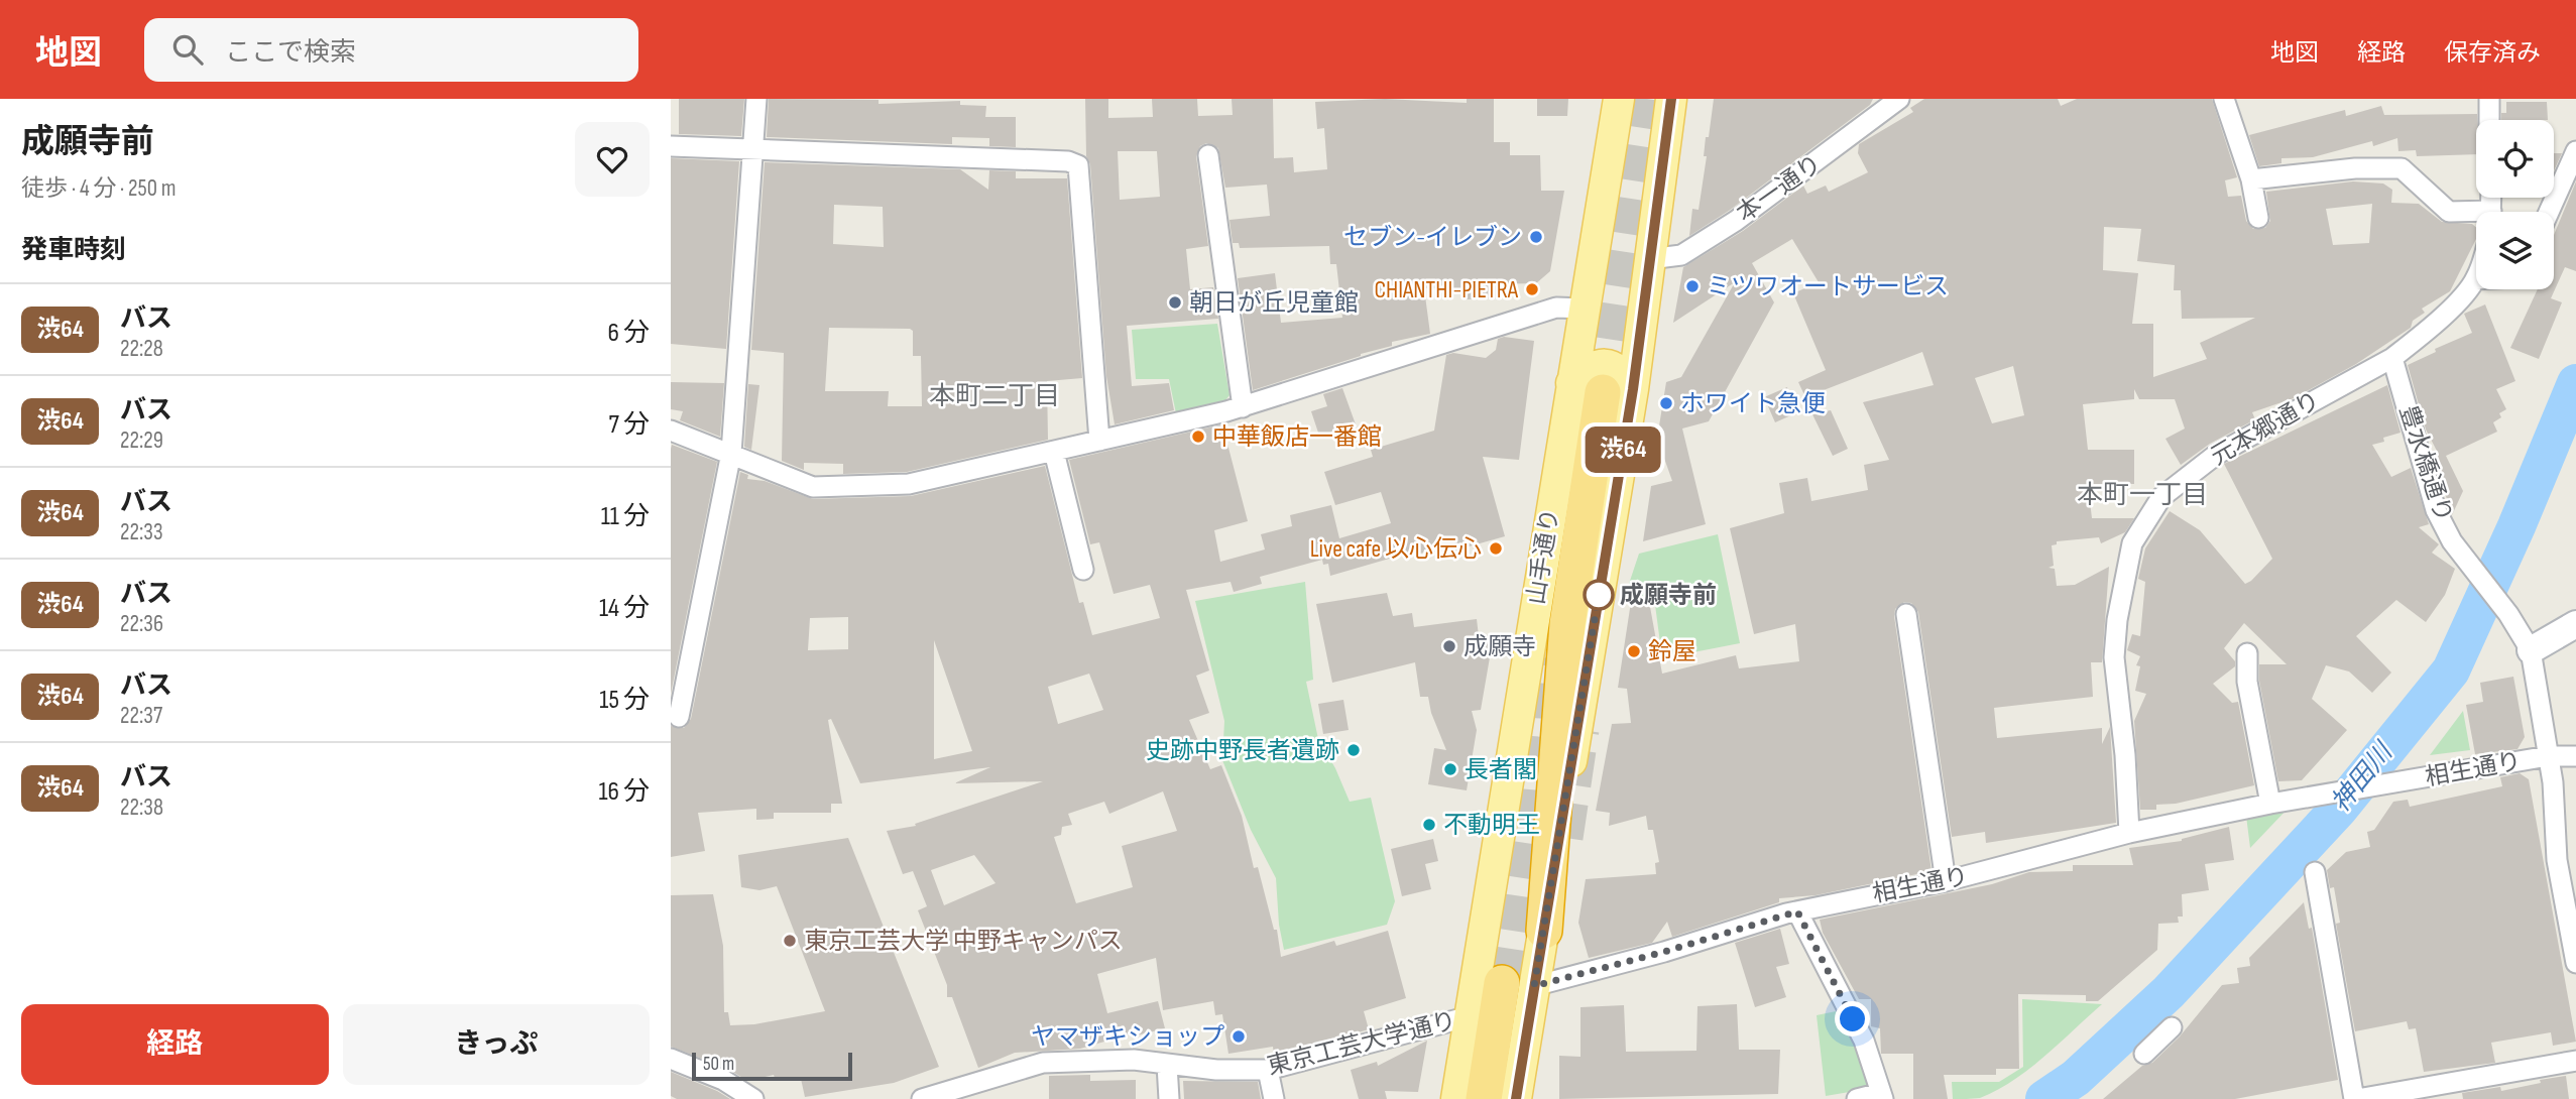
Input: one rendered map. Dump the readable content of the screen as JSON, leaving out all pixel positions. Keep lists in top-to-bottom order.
{
  "streets": {
    "main road": ["山手通り"],
    "street": [
      "本一通り",
      "元本郷通り",
      "豊水橋通り",
      "相生通り",
      "東京工芸大学通り"
    ]
  },
  "crossings": [
    ["本一通り", "山手通り"],
    ["元本郷通り", "豊水橋通り"],
    ["元本郷通り", "相生通り"],
    ["山手通り", "東京工芸大学通り"]
  ],
  "districts": ["本町二丁目", "本町一丁目"],
  "water": ["神田川"],
  "places": [
    "セブン-イレブン",
    "ミツワオートサービス",
    "CHIANTHI-PIETRA",
    "朝日が丘児童館",
    "ホワイト急便",
    "中華飯店一番館",
    "Live cafe 以心伝心",
    "成願寺前",
    "成願寺",
    "鈴屋",
    "史跡中野長者遺跡",
    "長者閣",
    "不動明王",
    "東京工芸大学 中野キャンパス",
    "ヤマザキショップ"
  ],
  "lines": ["bus line 渋64"],
  "scale_bar": "50 m",
  "page": {
    "header": "地図",
    "search": "ここで検索",
    "nav": ["地図", "経路", "保存済み"],
    "heading": [
      ["成願寺前", "徒歩 · 4 分 · 250 m"],
      "発車時刻"
    ],
    "on_map": "渋64",
    "list": [
      {
        "mark": "渋64",
        "name": "バス",
        "note": "22:28",
        "value": "6 分"
      },
      {
        "mark": "渋64",
        "name": "バス",
        "note": "22:29",
        "value": "7 分"
      },
      {
        "mark": "渋64",
        "name": "バス",
        "note": "22:33",
        "value": "11 分"
      },
      {
        "mark": "渋64",
        "name": "バス",
        "note": "22:36",
        "value": "14 分"
      },
      {
        "mark": "渋64",
        "name": "バス",
        "note": "22:37",
        "value": "15 分"
      },
      {
        "mark": "渋64",
        "name": "バス",
        "note": "22:38",
        "value": "16 分"
      }
    ],
    "buttons": ["経路", "きっぷ"],
    "scale": "50 m"
  }
}
